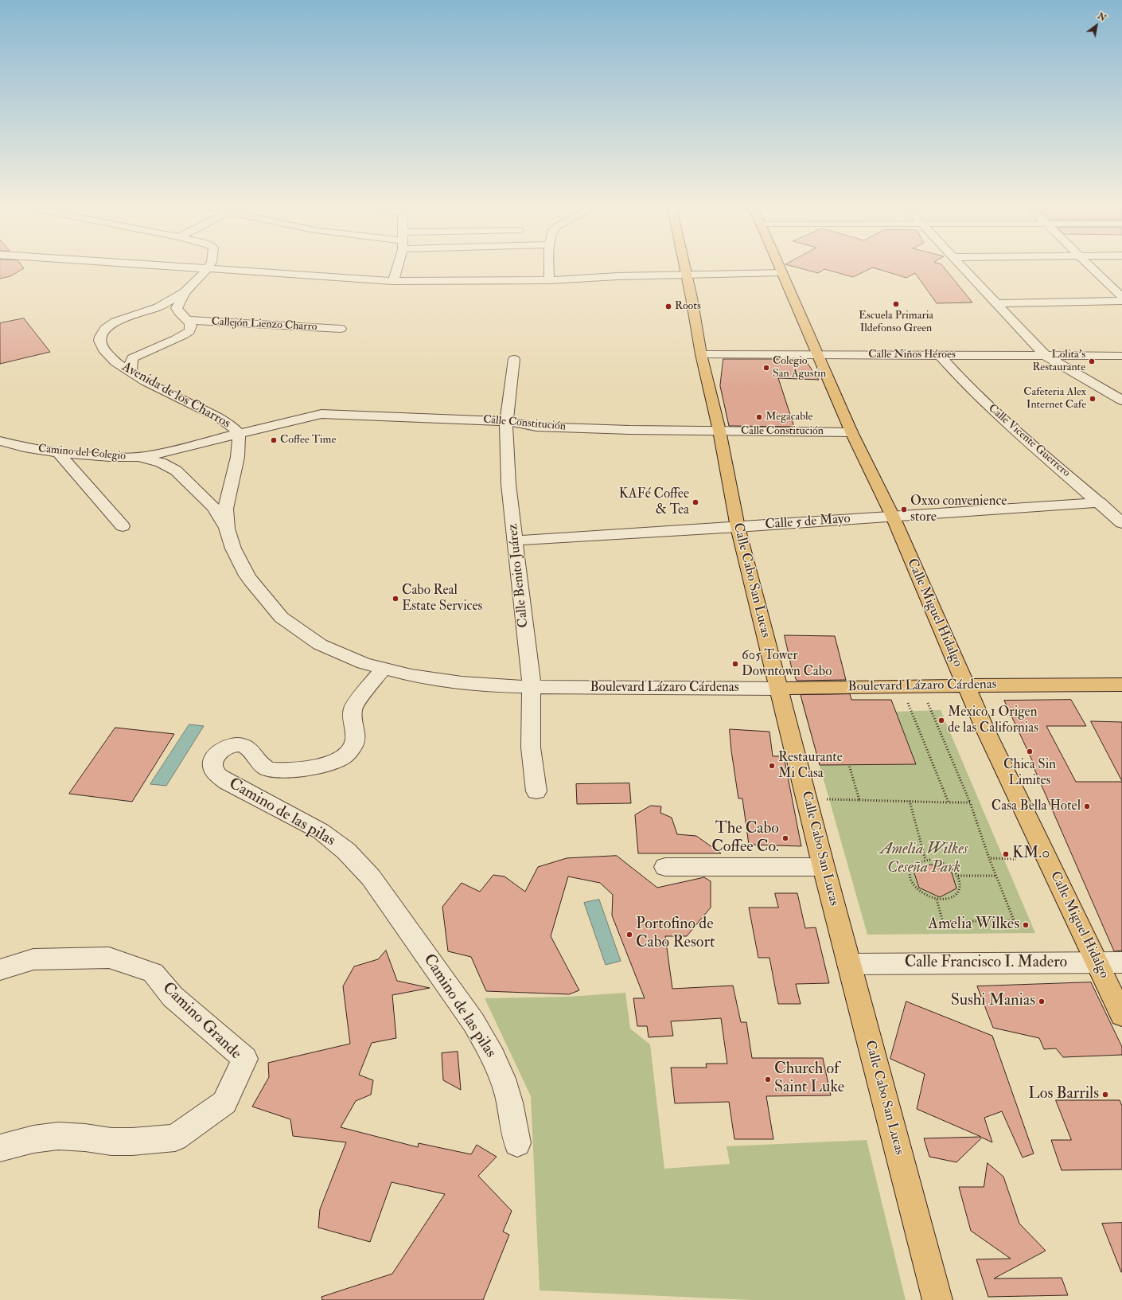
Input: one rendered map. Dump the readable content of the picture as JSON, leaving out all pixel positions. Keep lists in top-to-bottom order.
{
  "streets": {
    "main road": ["Calle Cabo San Lucas", "Calle Miguel Hidalgo", "Boulevard Lázaro Cárdenas"],
    "street": [
      "Callejón Lienzo Charro",
      "Calle Niños Héroes",
      "Avenida de los Charros",
      "Calle Constitución",
      "Calle Vicente Guerrero",
      "Camino del Colegio",
      "Calle 5 de Mayo",
      "Calle Benito Juárez",
      "Camino de las pilas",
      "Calle Francisco I. Madero",
      "Camino Grande"
    ]
  },
  "crossings": [
    ["Callejón Lienzo Charro", "Avenida de los Charros"],
    ["Calle Niños Héroes", "Calle Vicente Guerrero"],
    ["Calle Niños Héroes", "Calle Cabo San Lucas"],
    ["Calle Niños Héroes", "Calle Miguel Hidalgo"],
    ["Avenida de los Charros", "Calle Constitución"],
    ["Avenida de los Charros", "Camino del Colegio"],
    ["Avenida de los Charros", "Calle Benito Juárez"],
    ["Avenida de los Charros", "Boulevard Lázaro Cárdenas"],
    ["Avenida de los Charros", "Camino de las pilas"],
    ["Calle Constitución", "Camino del Colegio"],
    ["Calle Constitución", "Calle Benito Juárez"],
    ["Calle Constitución", "Calle Cabo San Lucas"],
    ["Calle Constitución", "Calle Miguel Hidalgo"],
    ["Calle Vicente Guerrero", "Calle 5 de Mayo"],
    ["Calle 5 de Mayo", "Calle Benito Juárez"],
    ["Calle 5 de Mayo", "Calle Cabo San Lucas"],
    ["Calle 5 de Mayo", "Calle Miguel Hidalgo"],
    ["Calle Benito Juárez", "Boulevard Lázaro Cárdenas"],
    ["Calle Cabo San Lucas", "Boulevard Lázaro Cárdenas"],
    ["Calle Cabo San Lucas", "Calle Francisco I. Madero"],
    ["Calle Miguel Hidalgo", "Boulevard Lázaro Cárdenas"],
    ["Calle Miguel Hidalgo", "Calle Francisco I. Madero"]
  ],
  "parks": ["Amelia Wilkes Ceseña Park"],
  "places": [
    "Escuela Primaria Ildefonso Green",
    "Roots",
    "Lolita's Restaurante",
    "Colegio San Agustin",
    "Cafeteria Alex Internet Cafe",
    "Megacable",
    "Coffee Time",
    "KAFé Coffee & Tea",
    "Oxxo convenience store",
    "Cabo Real Estate Services",
    "605 Tower Downtown Cabo",
    "Mexico 1 Origen de las Californias",
    "Chica Sin Limites",
    "Restaurante Mi Casa",
    "Casa Bella Hotel",
    "The Cabo Coffee Co.",
    "KM.0",
    "Amelia Wilkes",
    "Portofino de Cabo Resort",
    "Sushi Manias",
    "Church of Saint Luke",
    "Los Barrils"
  ],
  "north": "top right"
}
